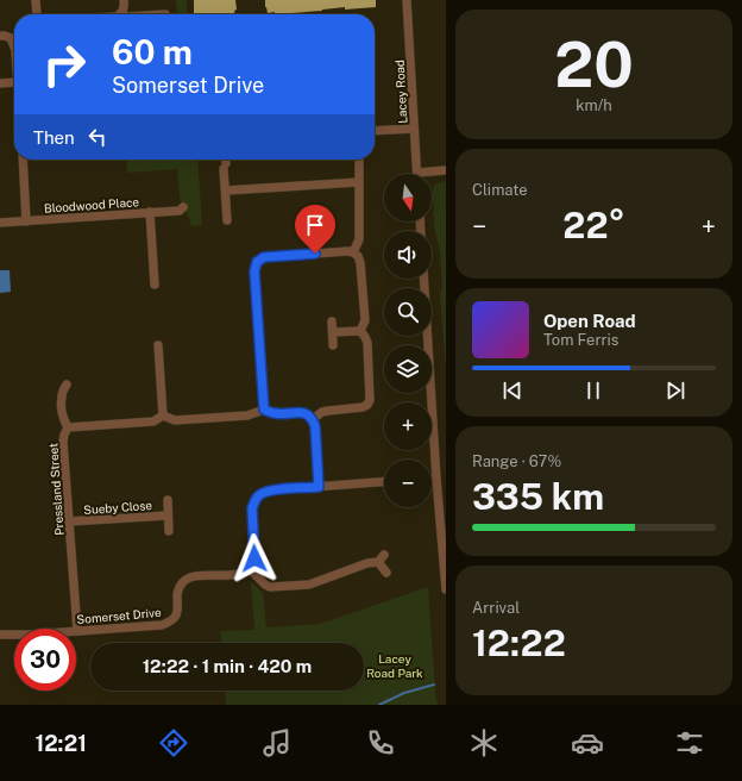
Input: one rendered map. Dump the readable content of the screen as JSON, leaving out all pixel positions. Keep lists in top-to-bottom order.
{
  "streets": {
    "street": [
      "Lacey Road",
      "Bloodwood Place",
      "Pressland Street",
      "Sueby Close",
      "Somerset Drive"
    ]
  },
  "crossings": [
    ["Pressland Street", "Sueby Close"],
    ["Pressland Street", "Somerset Drive"]
  ],
  "parks": ["Lacey Road Park"],
  "north": "bottom",
  "page": {
    "tile": [
      ["20", "km/h"],
      "Climate",
      ["Range · 67%", "335 km"],
      ["Arrival", "12:22"]
    ],
    "turn": ["60 m", "Somerset Drive"],
    "then": "Then",
    "map_buttons": ["+", "−"],
    "heat": ["−", "22°", "+"],
    "song": ["Open Road", "Tom Ferris"],
    "limit": "30",
    "trip": "12:22 · 1 min · 420 m",
    "tabs": "12:21"
  }
}
